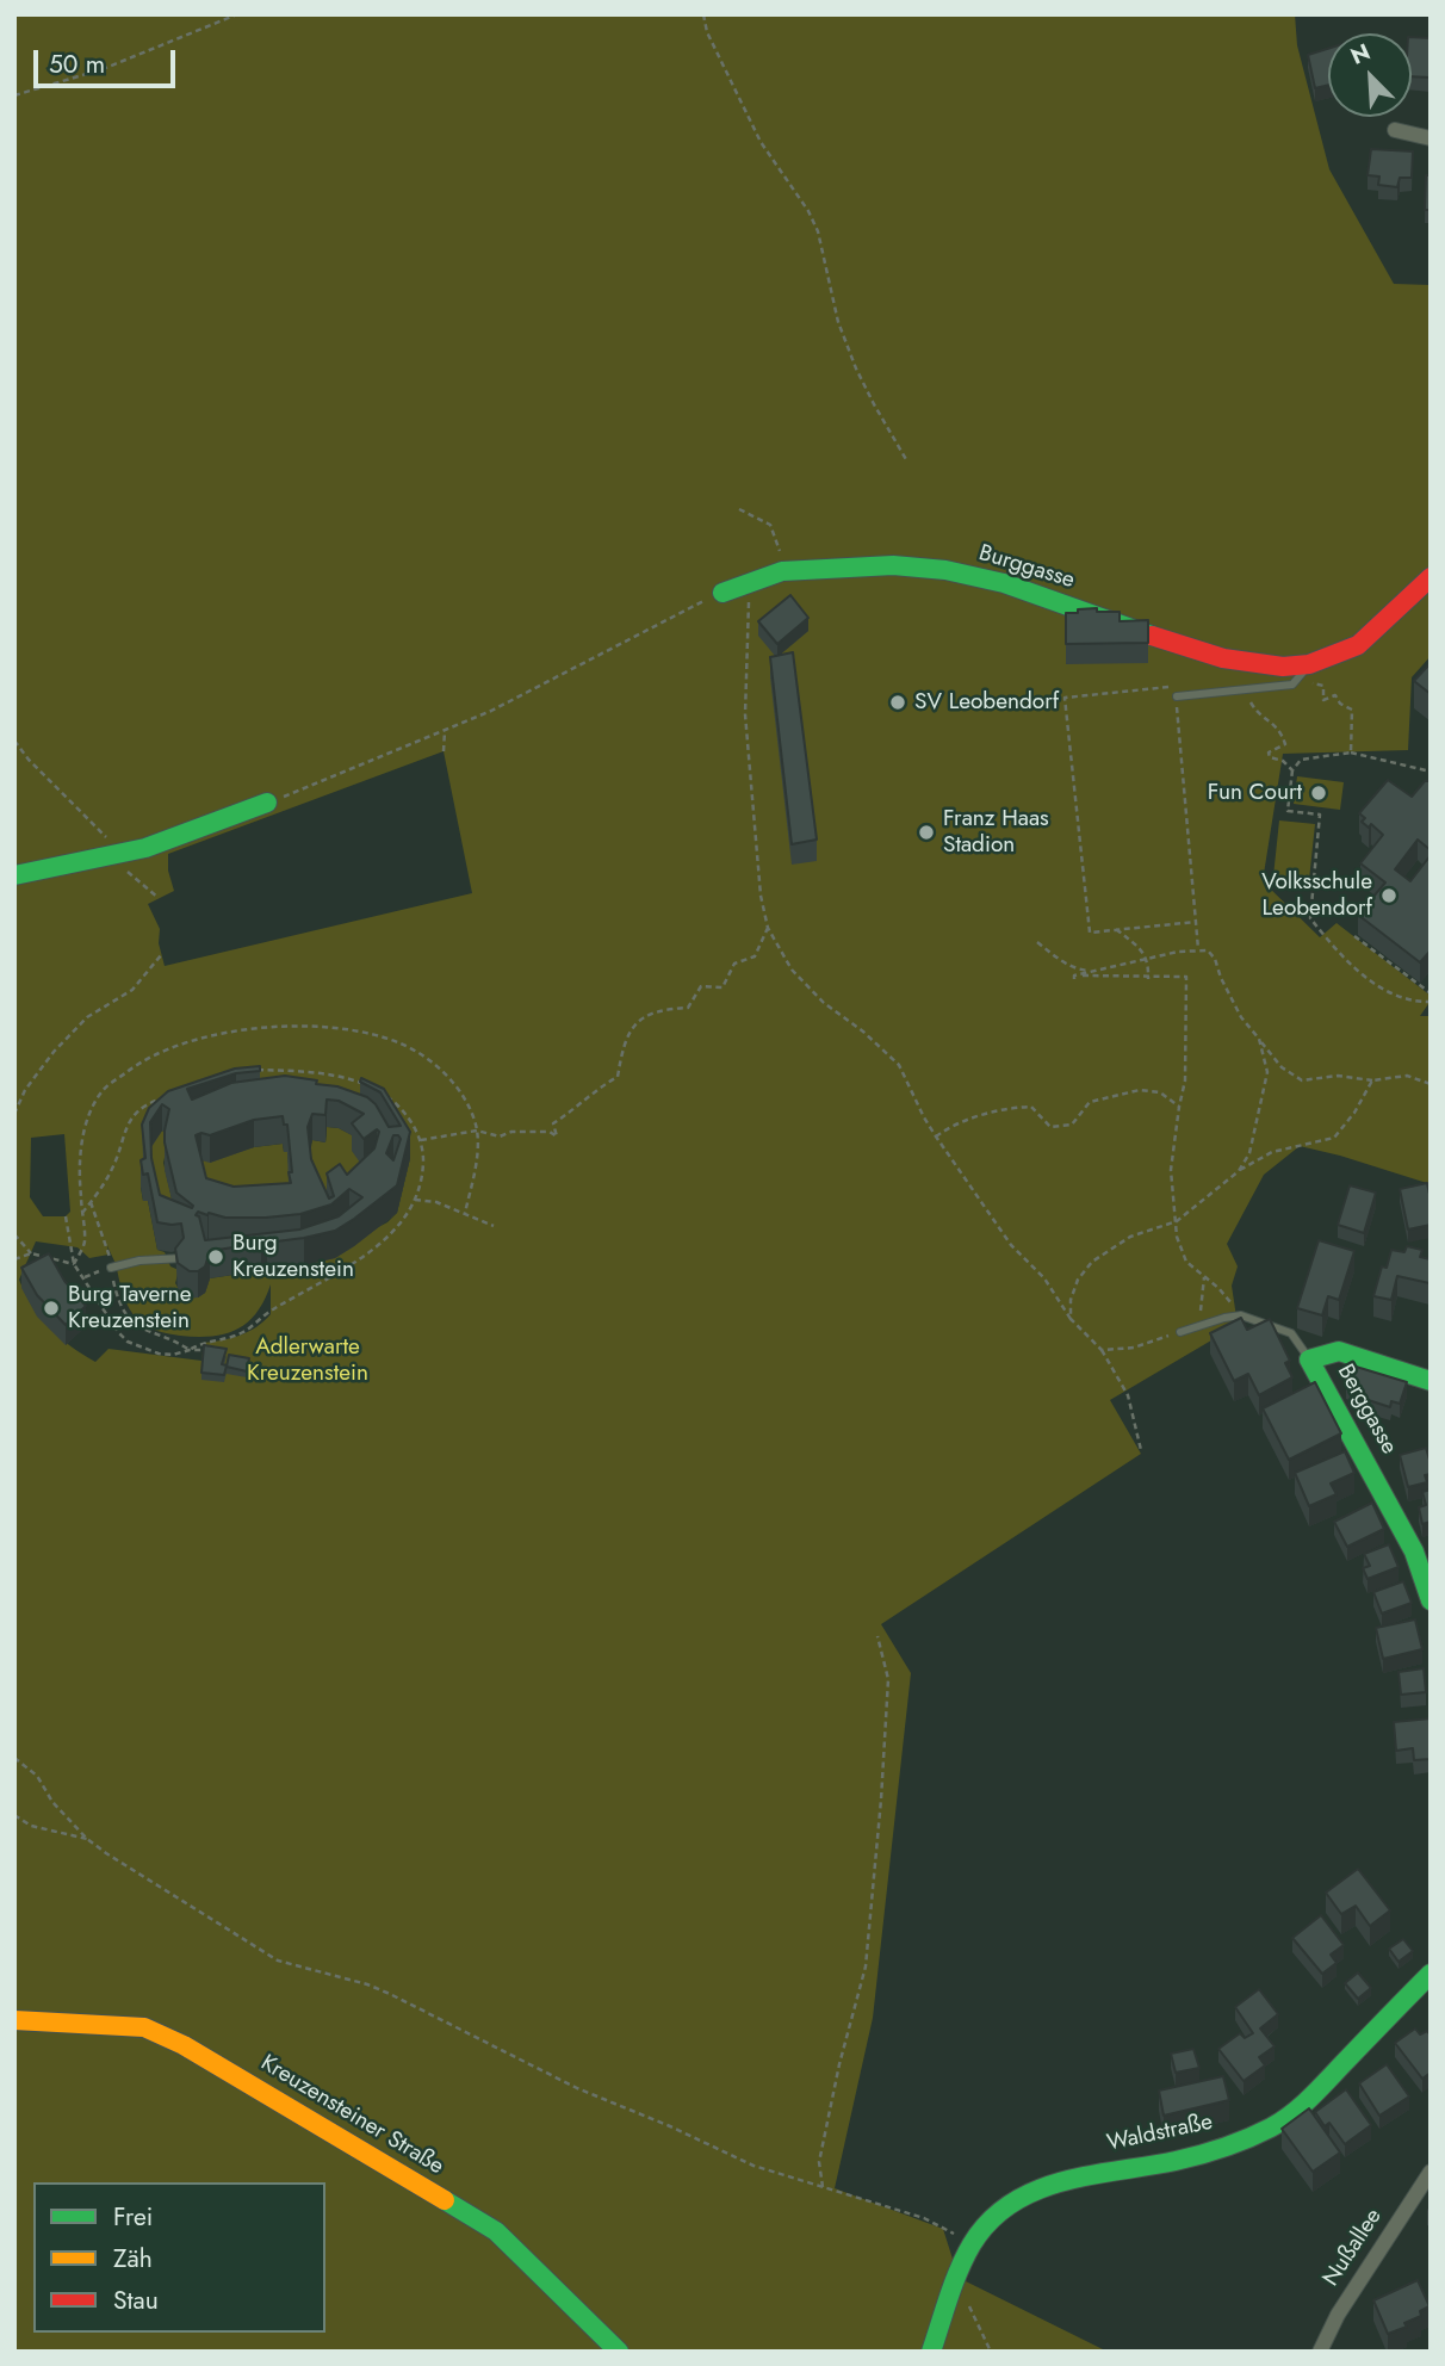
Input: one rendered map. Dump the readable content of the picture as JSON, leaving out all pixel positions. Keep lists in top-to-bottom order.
{
  "streets": {
    "street": [
      "Burggasse",
      "Berggasse",
      "Kreuzensteiner Straße",
      "Waldstraße",
      "Nußallee"
    ]
  },
  "parks": ["Adlerwarte Kreuzenstein"],
  "places": [
    "SV Leobendorf",
    "Fun Court",
    "Franz Haas Stadion",
    "Volksschule Leobendorf",
    "Burg Kreuzenstein",
    "Burg Taverne Kreuzenstein"
  ],
  "legend": ["Frei", "Zäh", "Stau"],
  "scale_bar": "50 m",
  "north": "top left"
}
